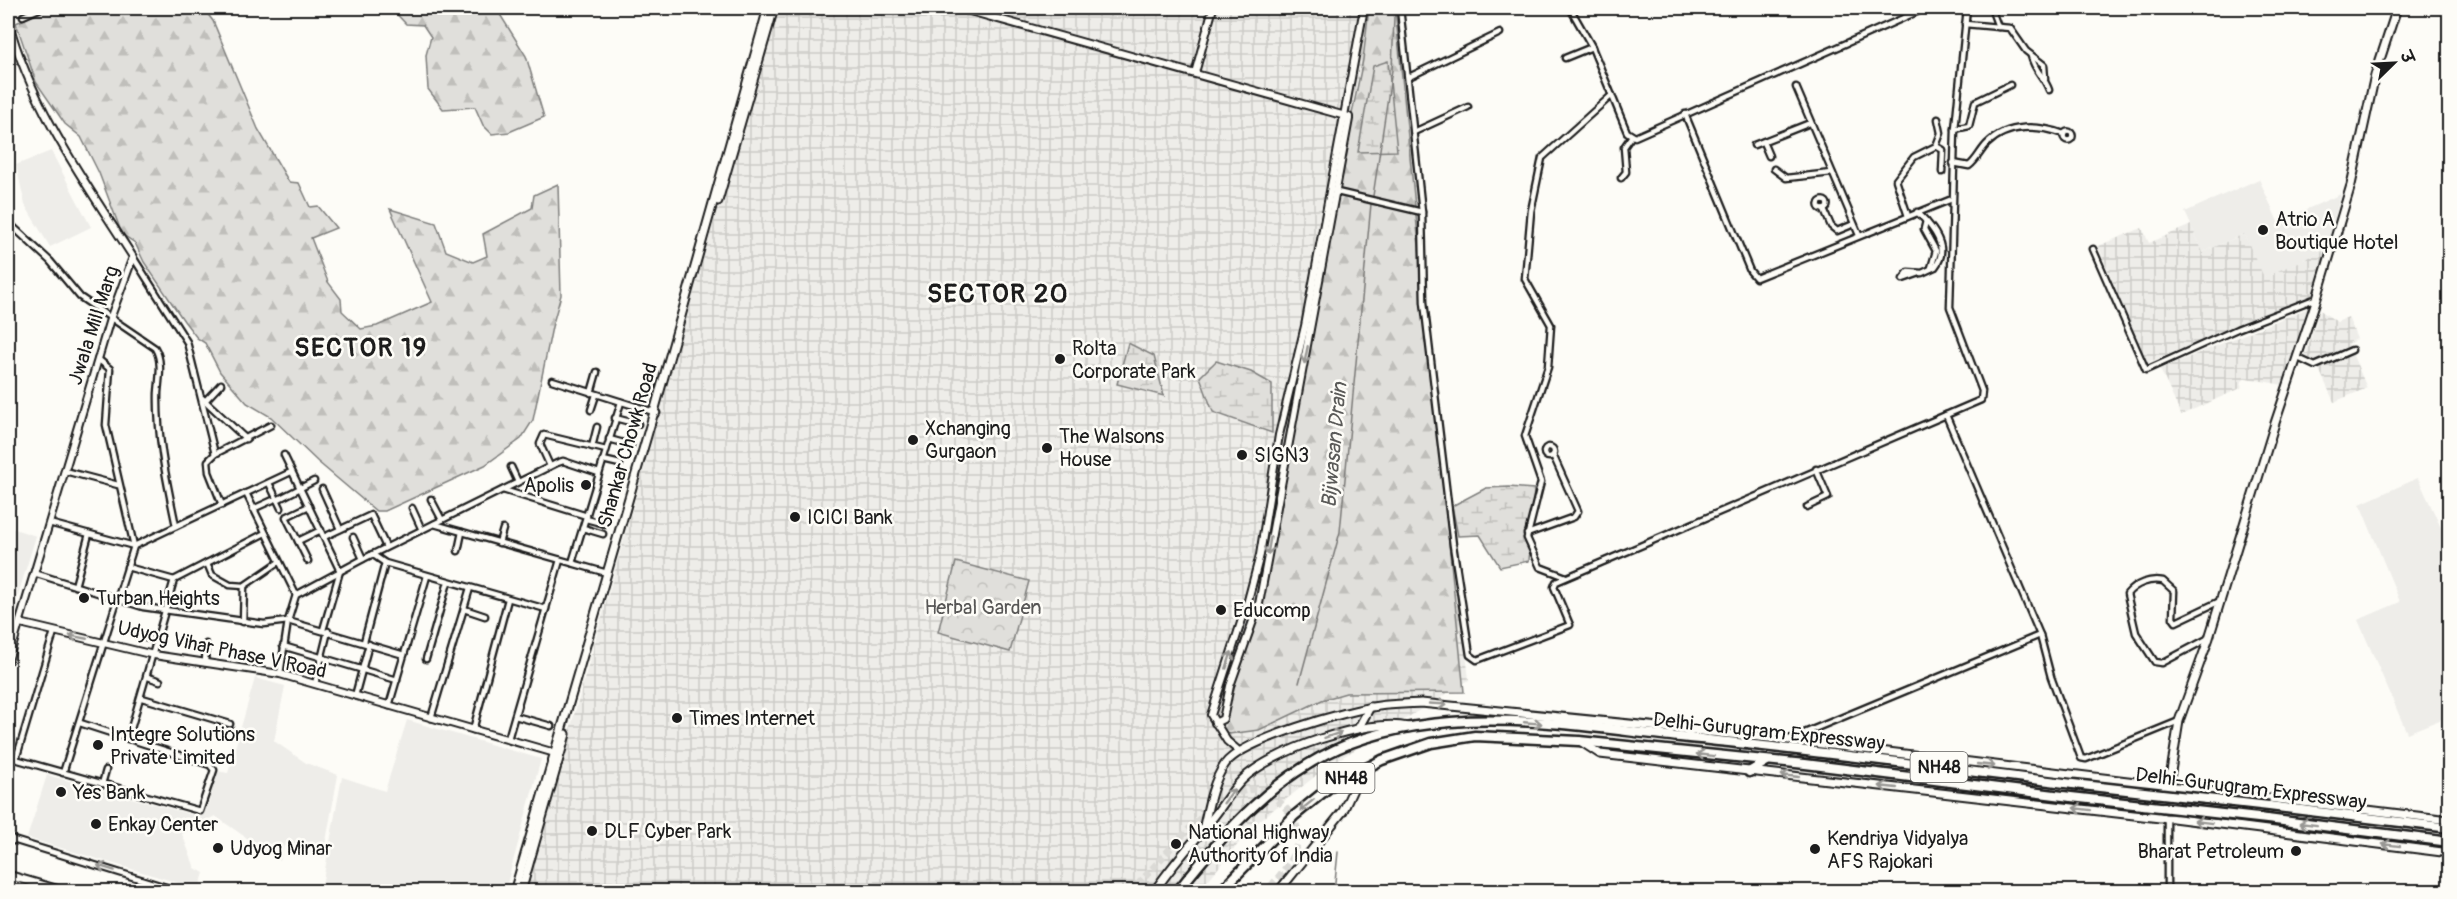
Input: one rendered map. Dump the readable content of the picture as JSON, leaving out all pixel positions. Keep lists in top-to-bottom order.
{
  "streets": {
    "highway": ["Delhi-Gurugram Expressway", "NH48"],
    "main road": ["Shankar Chowk Road"],
    "street": ["Jwala Mill Marg", "Udyog Vihar Phase V Road"]
  },
  "crossings": [
    ["Jwala Mill Marg", "Udyog Vihar Phase V Road"],
    ["Shankar Chowk Road", "Udyog Vihar Phase V Road"]
  ],
  "districts": ["SECTOR 20", "SECTOR 19"],
  "water": ["Bijwasan Drain"],
  "parks": ["Herbal Garden"],
  "places": [
    "Atrio A Boutique Hotel",
    "Rolta Corporate Park",
    "Xchanging Gurgaon",
    "The Walsons House",
    "SIGN3",
    "Apolis",
    "ICICI Bank",
    "Turban Heights",
    "Educomp",
    "Times Internet",
    "Integre Solutions Private Limited",
    "Yes Bank",
    "Enkay Center",
    "DLF Cyber Park",
    "National Highway Authority of India",
    "Udyog Minar",
    "Kendriya Vidyalya AFS Rajokari",
    "Bharat Petroleum"
  ],
  "north": "top right"
}
